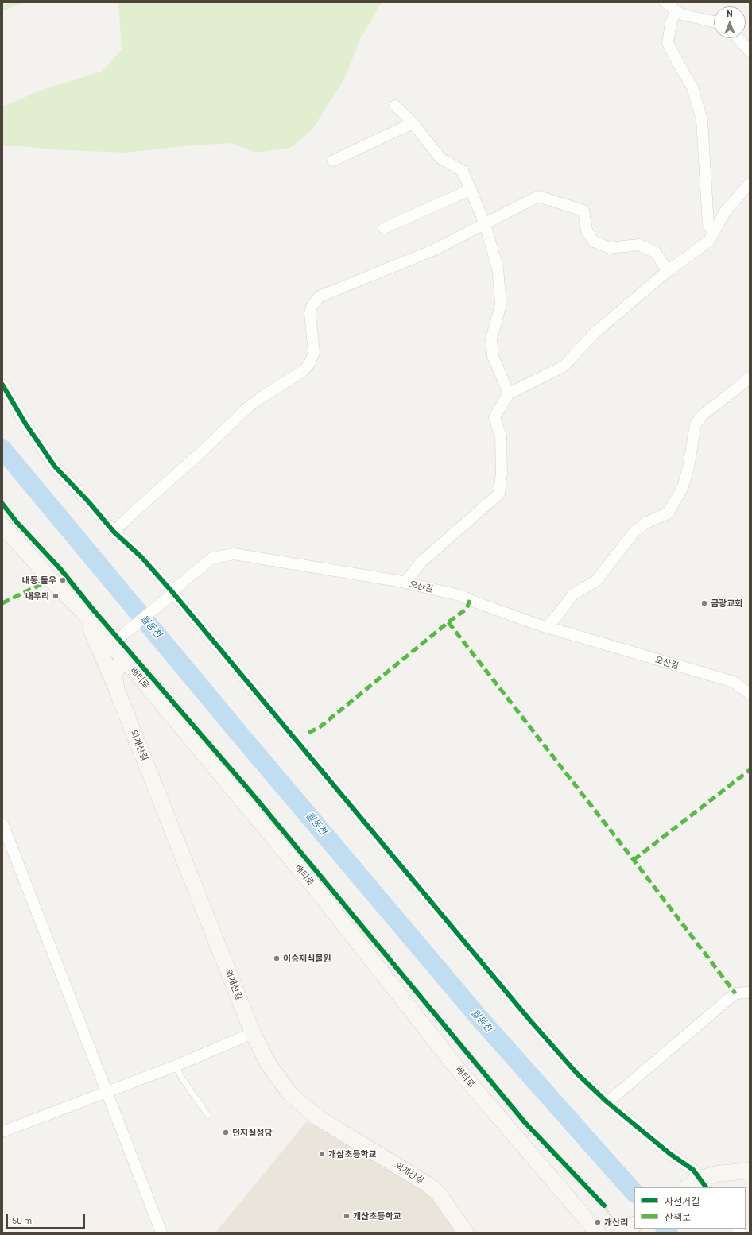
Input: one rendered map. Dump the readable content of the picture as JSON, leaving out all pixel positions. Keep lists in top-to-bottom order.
{
  "streets": {
    "main road": ["배티로", "외개산길"],
    "street": ["오산길"]
  },
  "crossings": [
    ["오산길", "배티로"],
    ["배티로", "외개산길"]
  ],
  "water": ["월동천"],
  "places": [
    "내동.돌우",
    "내우리",
    "금광교회",
    "이승재식물원",
    "던지실성당",
    "개삼초등학교",
    "개산초등학교",
    "개산리"
  ],
  "legend": ["자전거길", "산책로"],
  "scale_bar": "50 m",
  "north": "top"
}
